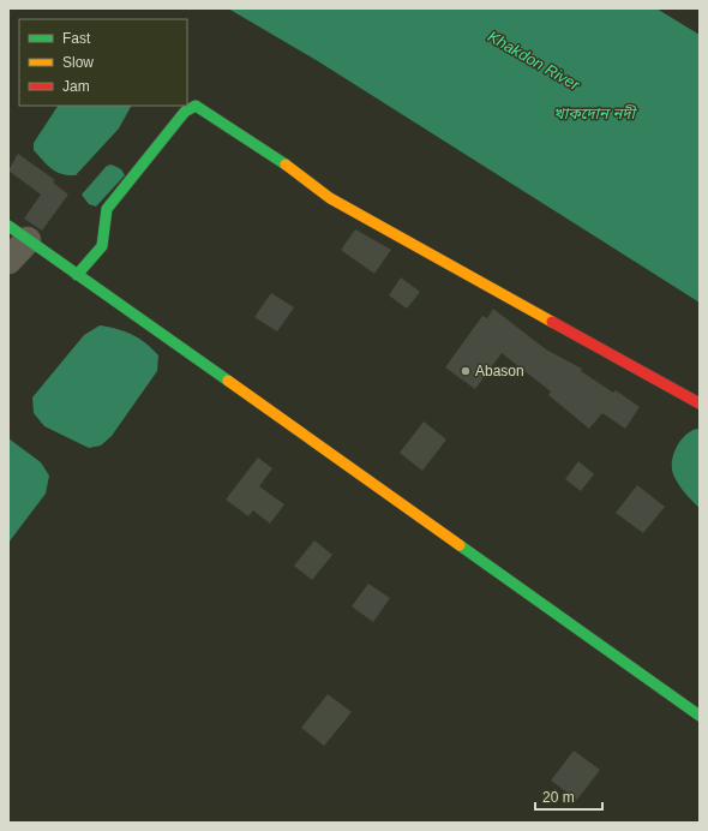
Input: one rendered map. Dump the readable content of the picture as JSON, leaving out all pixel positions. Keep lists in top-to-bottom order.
{
  "water": ["Khakdon River", "খাকদোন নদী"],
  "places": ["Abason"],
  "legend": ["Fast", "Slow", "Jam"],
  "scale_bar": "20 m"
}
